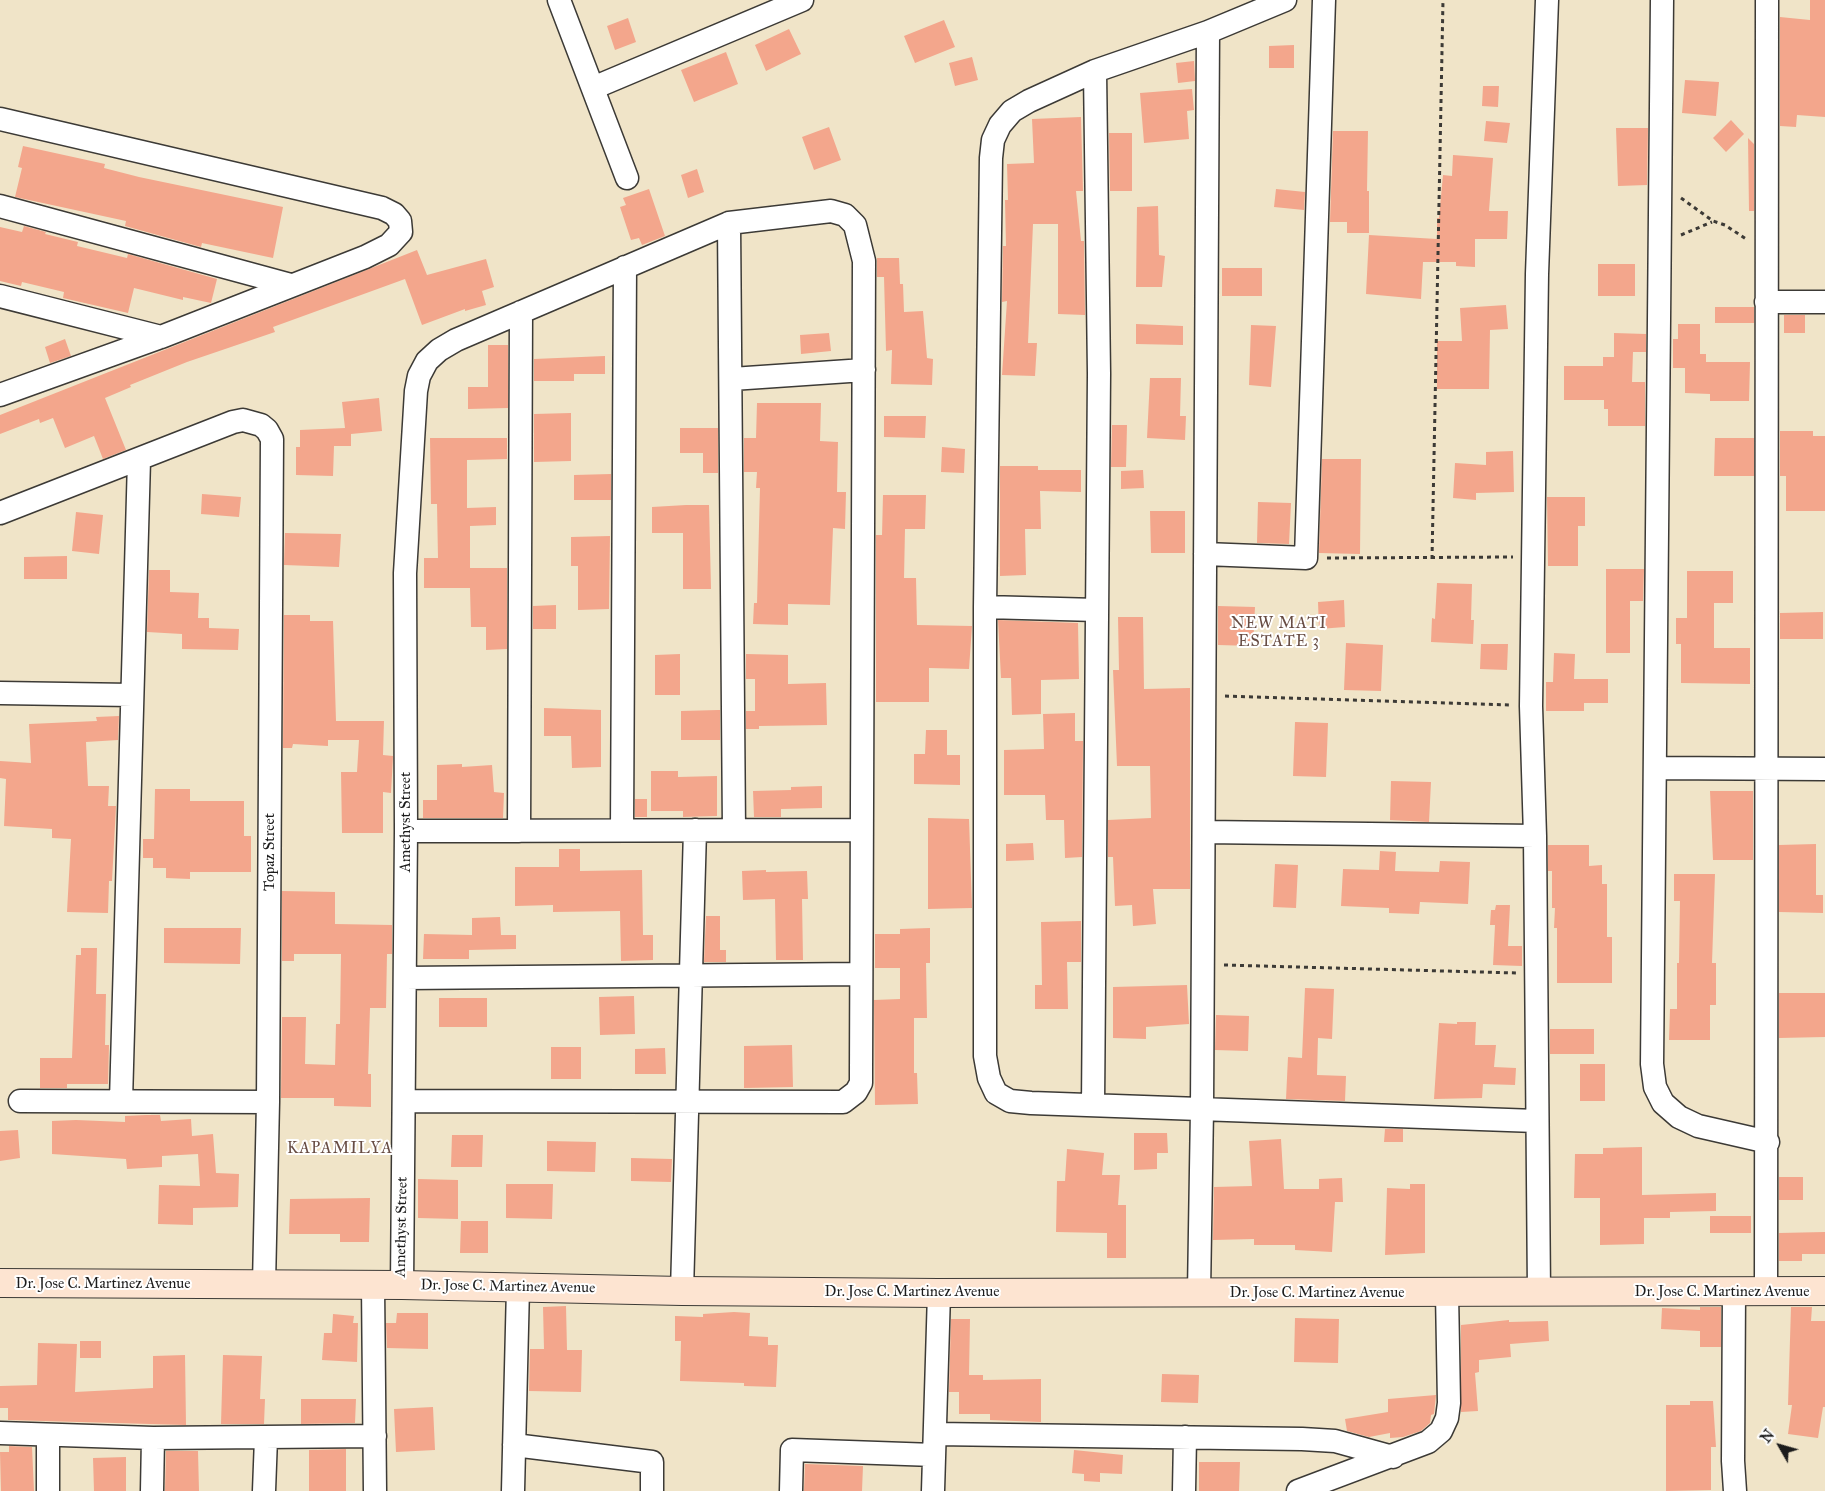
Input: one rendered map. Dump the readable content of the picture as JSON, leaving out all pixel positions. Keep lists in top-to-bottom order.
{
  "streets": {
    "street": ["Amethyst Street", "Topaz Street", "Dr. Jose C. Martinez Avenue"]
  },
  "crossings": [
    ["Amethyst Street", "Dr. Jose C. Martinez Avenue"],
    ["Topaz Street", "Dr. Jose C. Martinez Avenue"]
  ],
  "districts": ["NEW MATI ESTATE 3", "KAPAMILYA"],
  "north": "top left"
}
